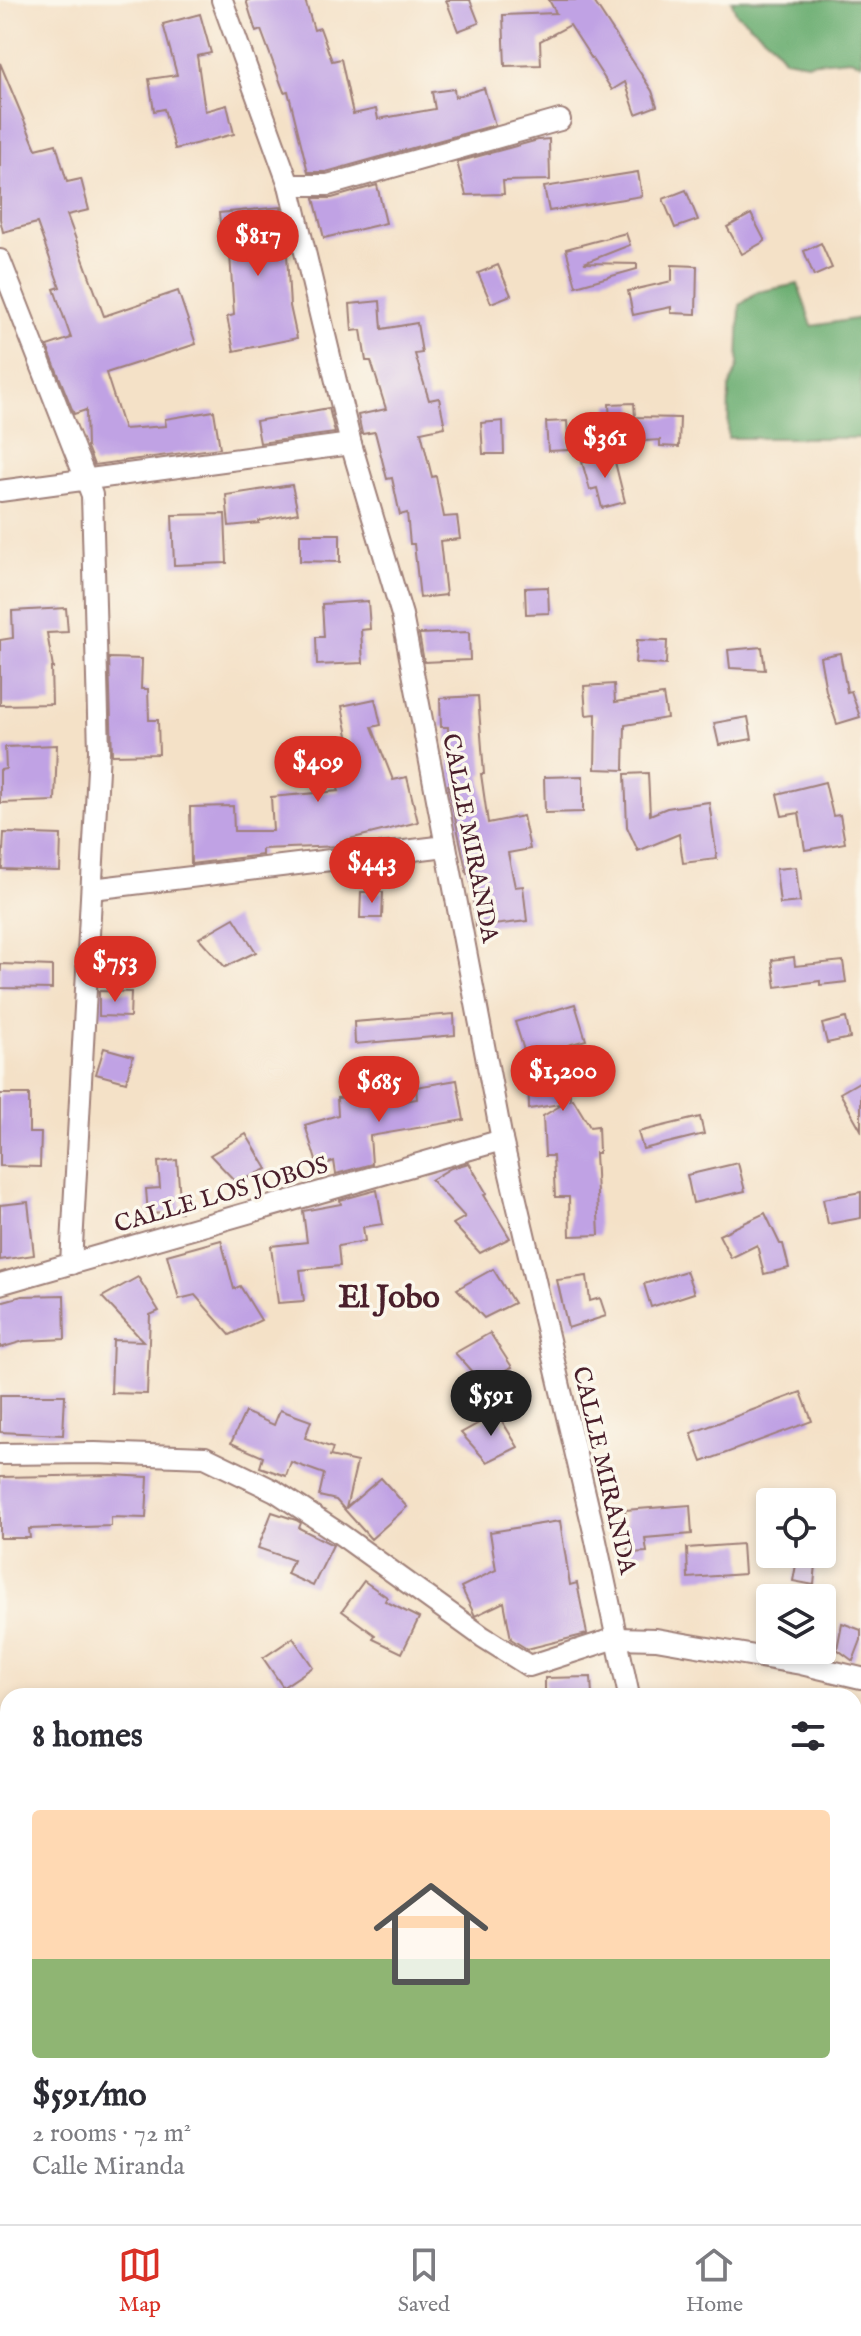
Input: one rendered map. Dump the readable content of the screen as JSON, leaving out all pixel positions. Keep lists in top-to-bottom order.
{
  "streets": {
    "street": ["CALLE MIRANDA", "CALLE LOS JOBOS"]
  },
  "crossings": [
    ["CALLE MIRANDA", "CALLE LOS JOBOS"]
  ],
  "districts": ["El Jobo"],
  "page": {
    "price": [
      "$817",
      "$361",
      "$409",
      "$443",
      "$753",
      "$1,200",
      "$685",
      "$591"
    ],
    "heading": "8 homes",
    "list": [
      {
        "name": "$591/mo",
        "note": "2 rooms · 72 m² · Calle Miranda"
      }
    ],
    "tabs": ["Map", "Saved", "Home"]
  }
}
